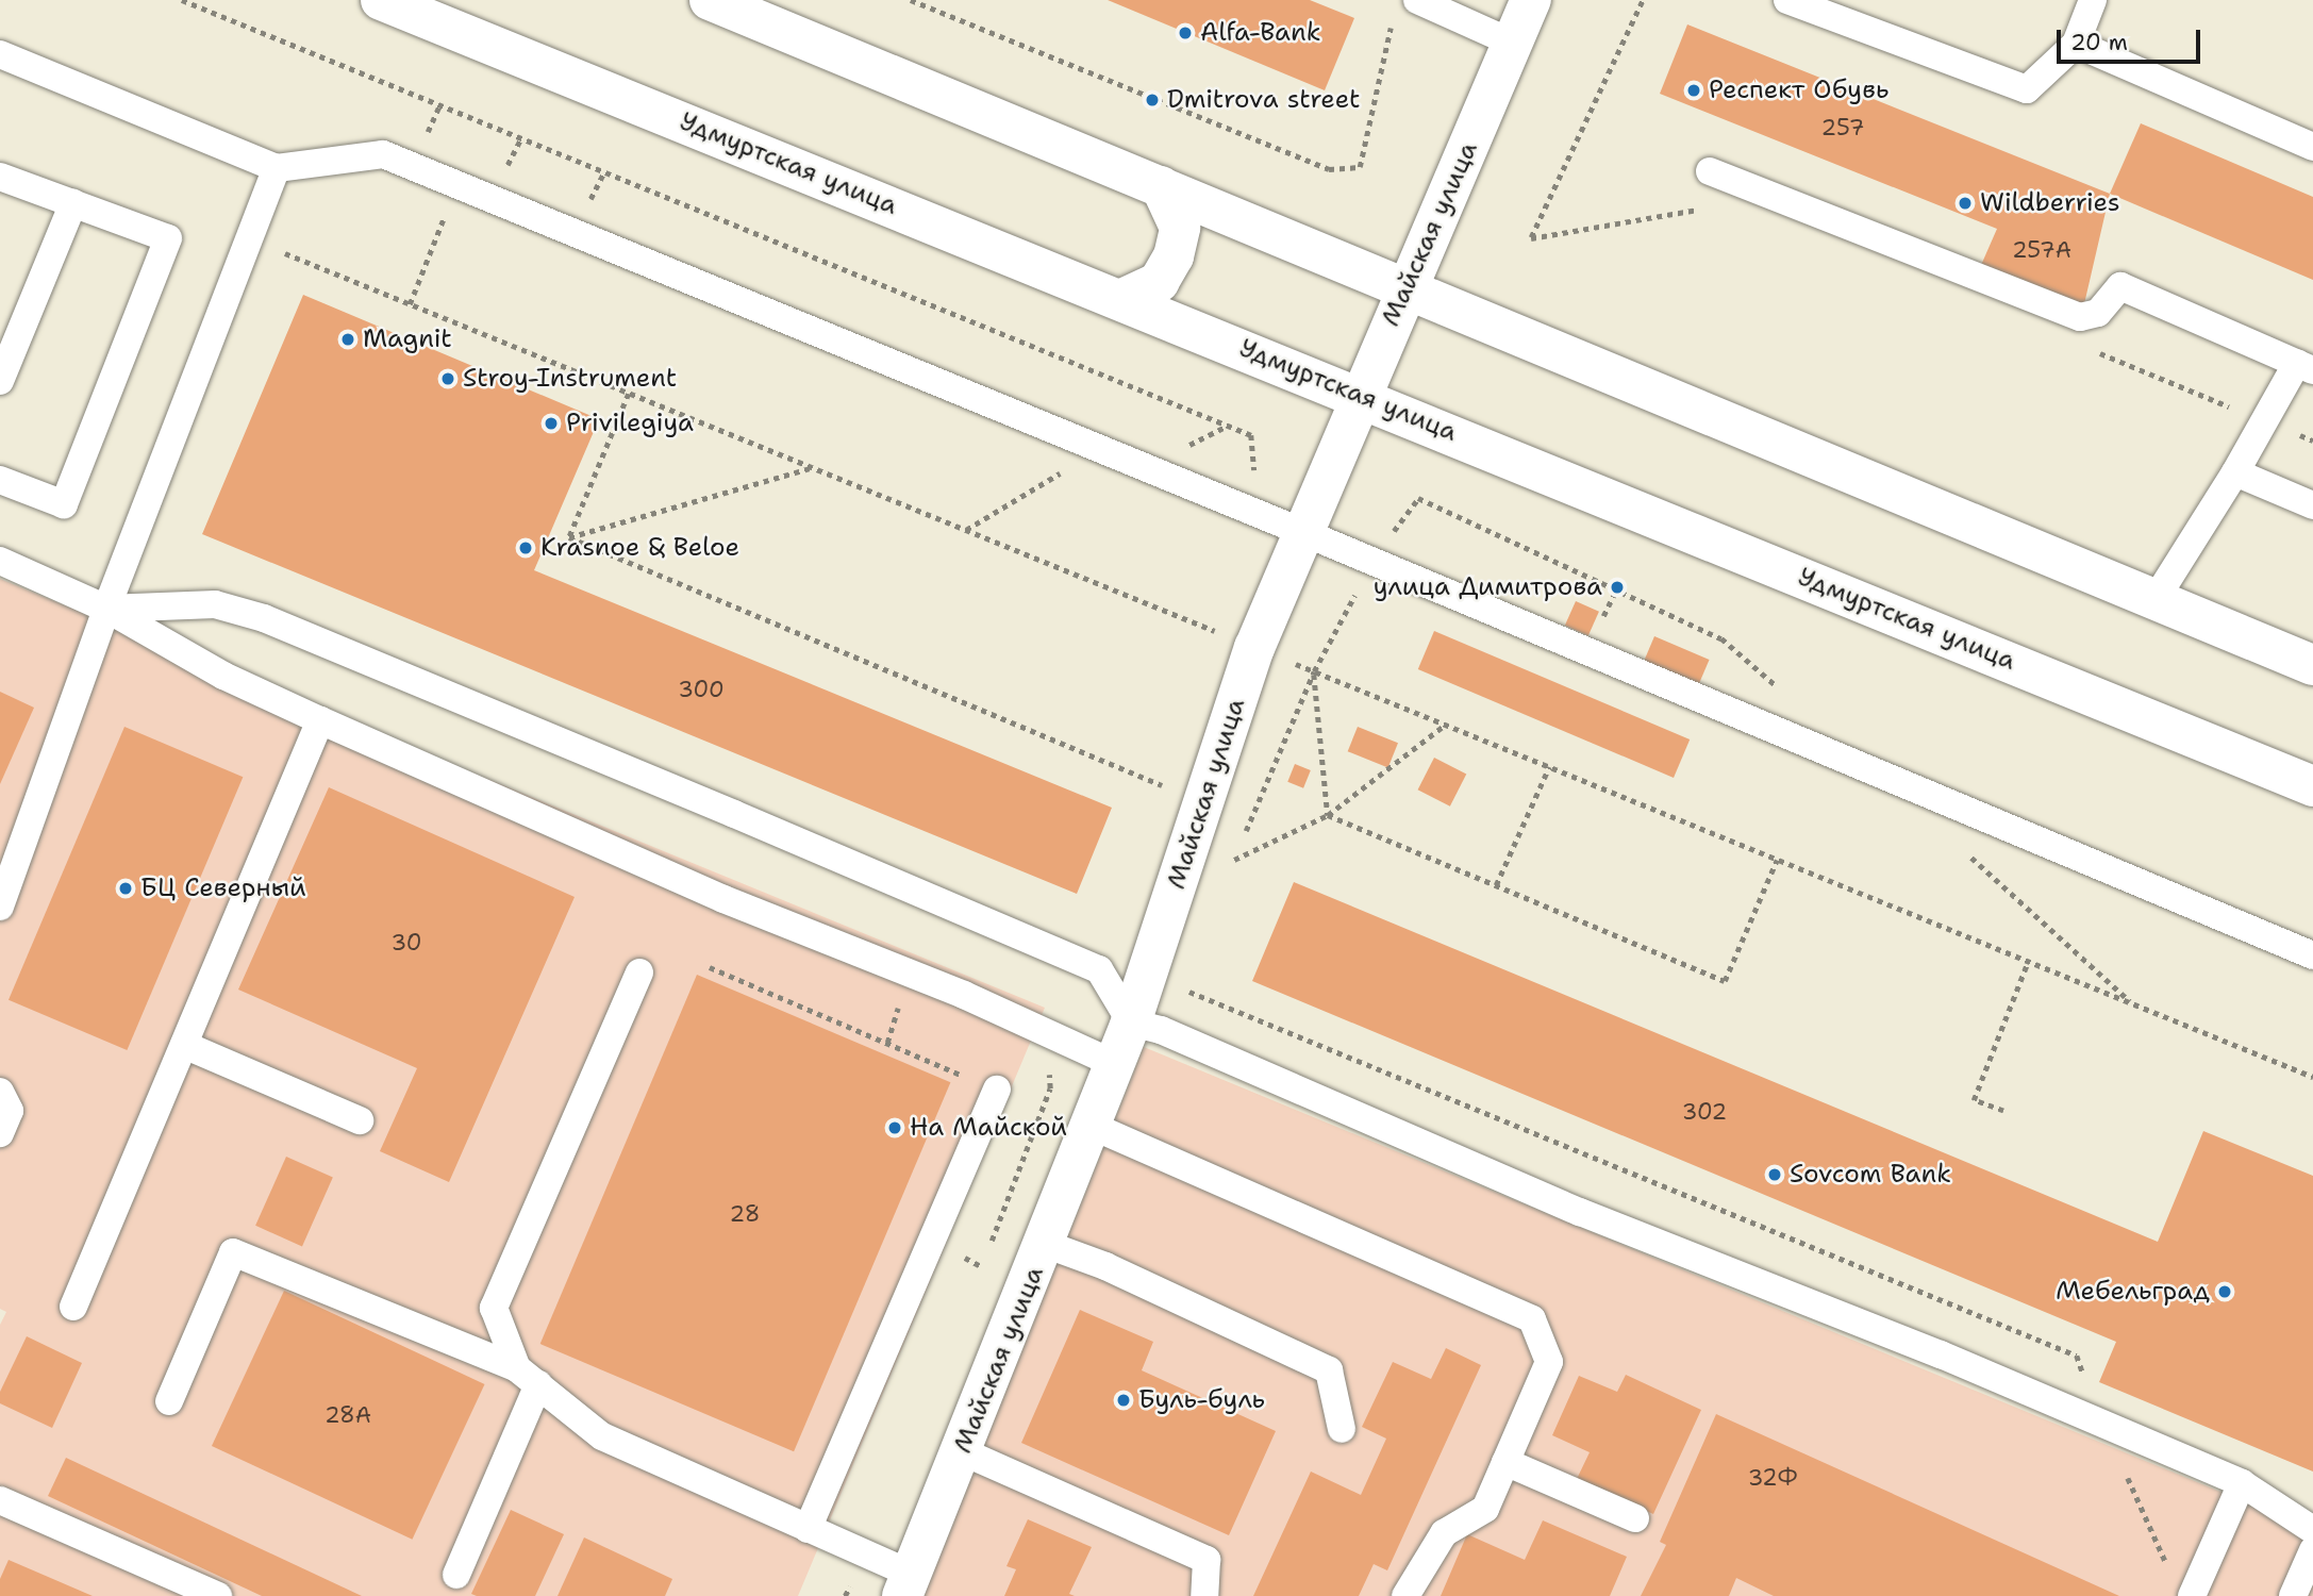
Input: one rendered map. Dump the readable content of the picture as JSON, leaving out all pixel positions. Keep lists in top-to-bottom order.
{
  "streets": {
    "main road": ["Удмуртская улица", "Майская улица"]
  },
  "crossings": [
    ["Удмуртская улица", "Майская улица"]
  ],
  "places": [
    "Alfa-Bank",
    "Респект Обувь",
    "Dmitrova street",
    "Wildberries",
    "Magnit",
    "Stroy-Instrument",
    "Privilegiya",
    "Krasnoe & Beloe",
    "улица Димитрова",
    "БЦ Северный",
    "На Майской",
    "Sovcom Bank",
    "Мебельград",
    "Буль-буль"
  ],
  "house_numbers": [
    "257",
    "257А",
    "300",
    "30",
    "302",
    "28",
    "28А",
    "32Ф"
  ],
  "scale_bar": "20 m"
}
